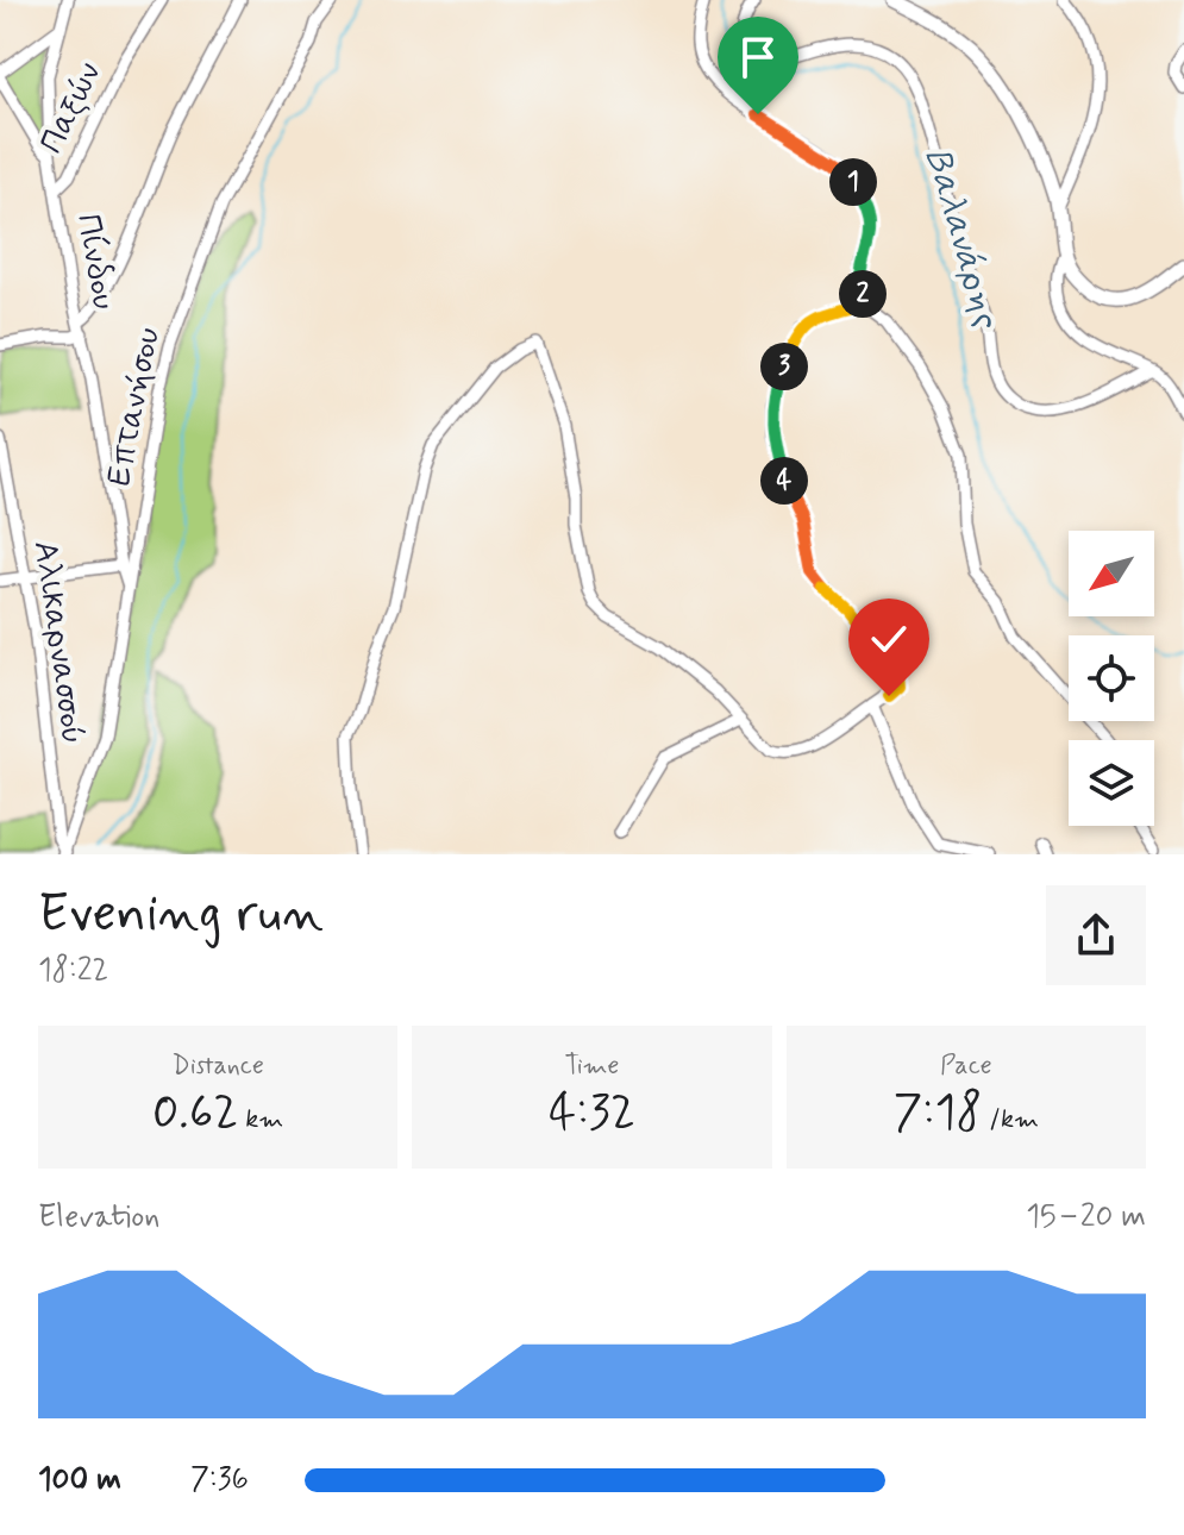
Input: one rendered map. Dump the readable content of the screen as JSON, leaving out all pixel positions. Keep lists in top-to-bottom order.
{
  "streets": {
    "street": [
      "Παξών",
      "Πίνδου",
      "Επτανήσου",
      "Αλικαρνασσού"
    ]
  },
  "crossings": [
    ["Παξών", "Πίνδου"],
    ["Πίνδου", "Επτανήσου"],
    ["Επτανήσου", "Αλικαρνασσού"]
  ],
  "water": ["Βαλανάρης"],
  "north": "bottom left",
  "page": {
    "pins": [
      "1",
      "2",
      "3",
      "4"
    ],
    "heading": ["Evening run", "18:22"],
    "stats": [
      ["Distance", "0.62 km"],
      ["Time", "4:32"],
      ["Pace", "7:18 /km"]
    ],
    "chart": ["Elevation", "15–20 m"],
    "list": [
      {
        "name": "100 m",
        "note": "7:36"
      }
    ]
  }
}
